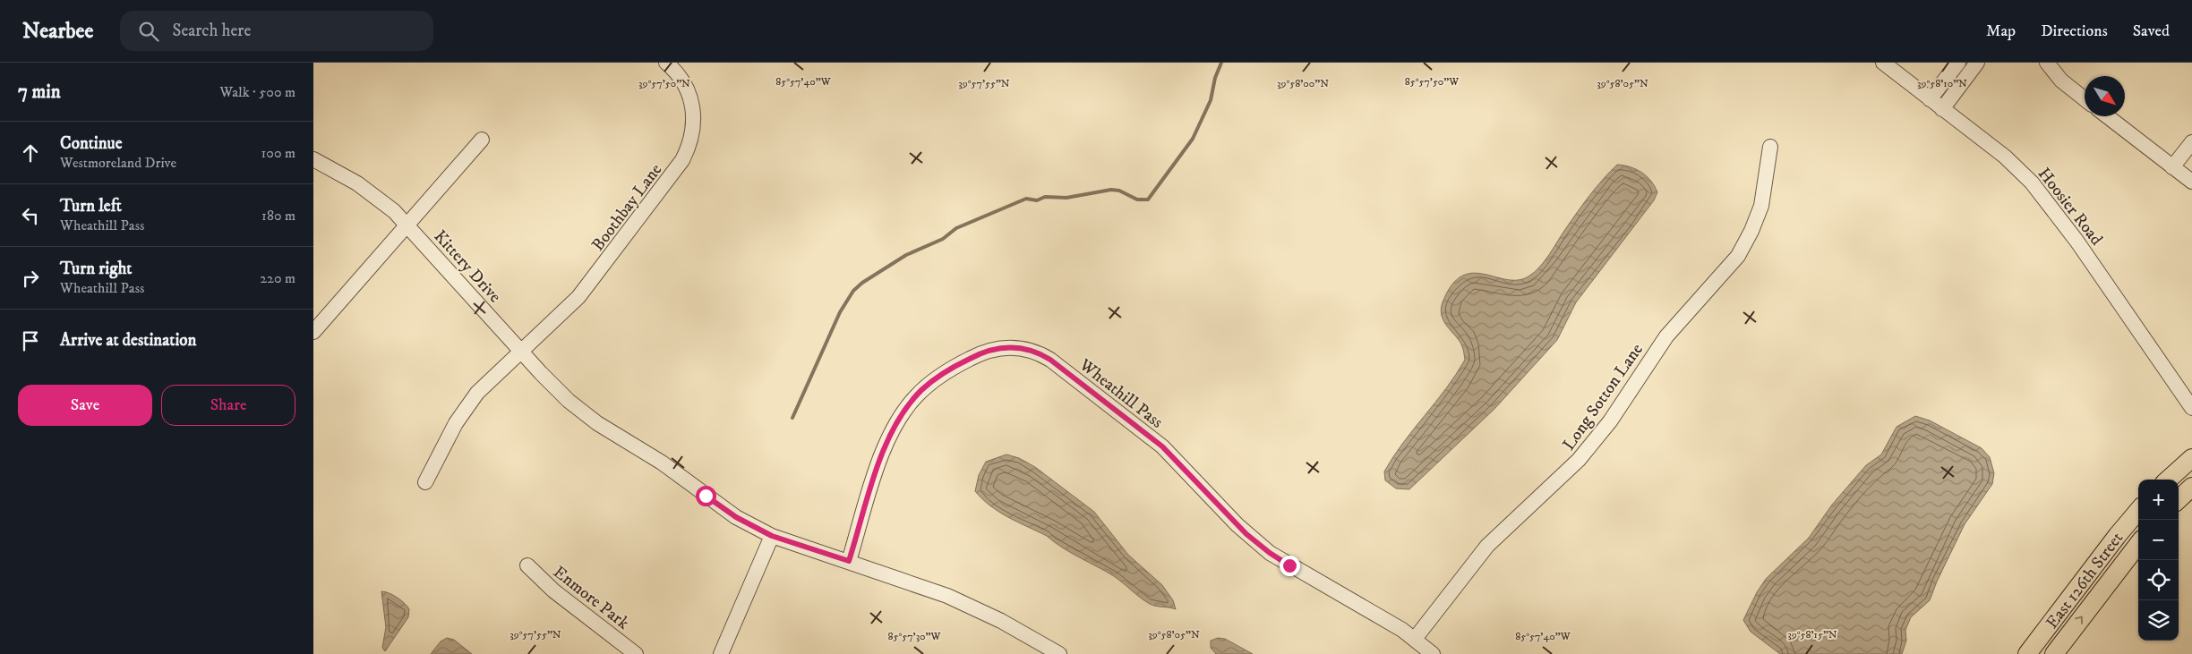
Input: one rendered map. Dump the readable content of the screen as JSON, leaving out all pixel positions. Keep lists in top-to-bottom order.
{
  "streets": {
    "main road": ["East 126th Street"],
    "street": [
      "Hoosier Road",
      "Boothbay Lane",
      "Kittery Drive",
      "Wheathill Pass",
      "Long Sotton Lane",
      "Enmore Park"
    ]
  },
  "crossings": [
    ["Boothbay Lane", "Kittery Drive"],
    ["Kittery Drive", "Wheathill Pass"],
    ["Wheathill Pass", "Long Sotton Lane"]
  ],
  "north": "bottom right",
  "page": {
    "header": "Nearbee",
    "search": "Search here",
    "nav": ["Map", "Directions", "Saved"],
    "heading": ["7 min", "Walk · 500 m"],
    "list": [
      ["Continue", "Westmoreland Drive", "100 m"],
      ["Turn left", "Wheathill Pass", "180 m"],
      ["Turn right", "Wheathill Pass", "220 m"],
      "Arrive at destination"
    ],
    "buttons": ["Save", "Share"],
    "map_buttons": ["+", "−"]
  },
  "coordinates": [
    "85°57'40\"W",
    "85°57'50\"W",
    "39°57'50\"N",
    "39°57'55\"N",
    "39°58'00\"N",
    "39°58'05\"N",
    "39°58'10\"N",
    "39°58'15\"N",
    "85°57'30\"W"
  ]
}
